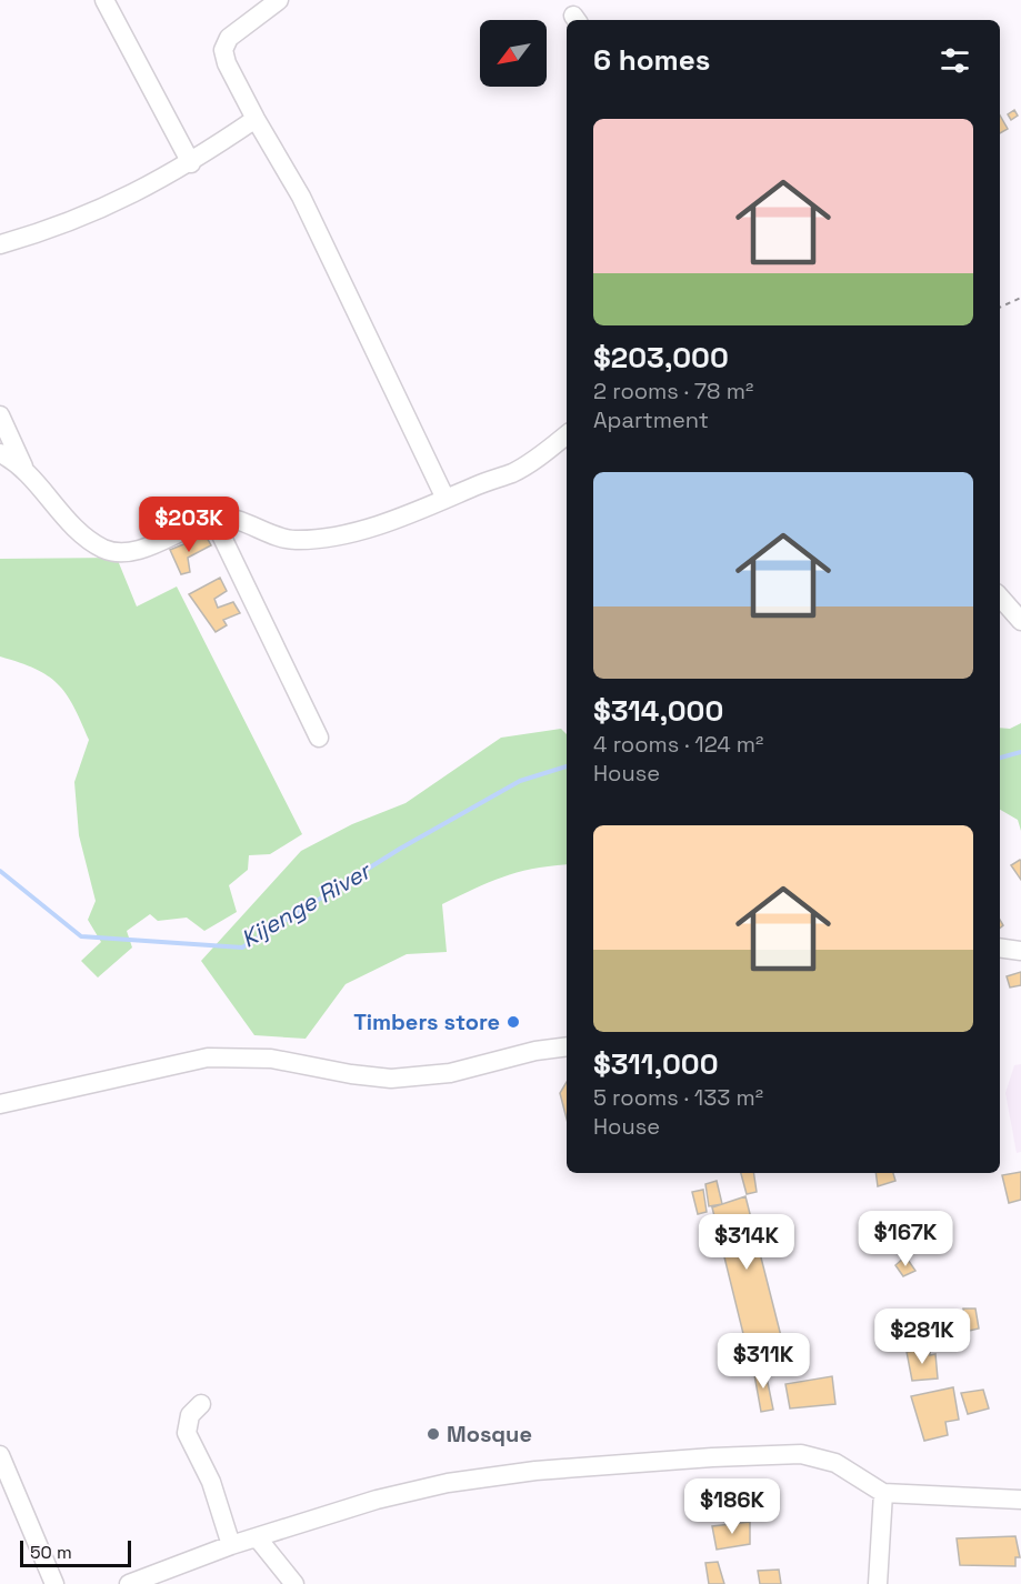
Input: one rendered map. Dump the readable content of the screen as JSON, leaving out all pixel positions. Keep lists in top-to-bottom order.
{
  "water": ["Kijenge River"],
  "places": ["Timbers store", "Mosque"],
  "scale_bar": "50 m",
  "north": "bottom left",
  "page": {
    "heading": "6 homes",
    "list": [
      {
        "name": "$203,000",
        "note": "2 rooms · 78 m² · Apartment"
      },
      {
        "name": "$314,000",
        "note": "4 rooms · 124 m² · House"
      },
      {
        "name": "$311,000",
        "note": "5 rooms · 133 m² · House"
      }
    ],
    "price": [
      "$203K",
      "$167K",
      "$314K",
      "$281K",
      "$311K",
      "$186K"
    ],
    "scale": "50 m"
  }
}
